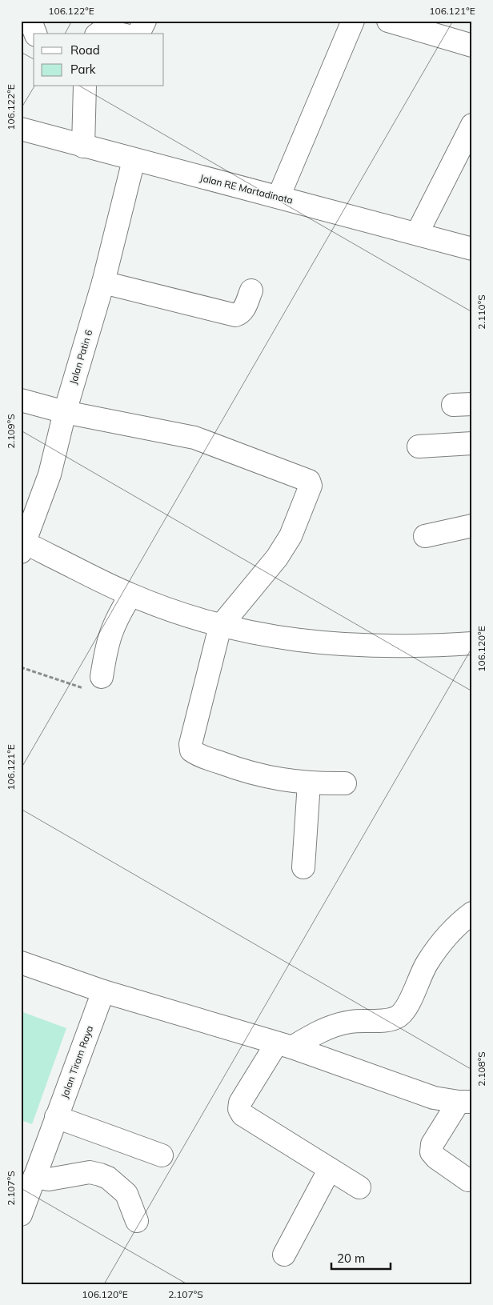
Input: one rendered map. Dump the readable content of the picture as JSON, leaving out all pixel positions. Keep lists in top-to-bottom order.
{
  "streets": {
    "street": ["Jalan RE Martadinata", "Jalan Patin 6", "Jalan Tiram Raya"]
  },
  "crossings": [
    ["Jalan RE Martadinata", "Jalan Patin 6"]
  ],
  "legend": ["Road", "Park"],
  "scale_bar": "20 m",
  "coordinates": [
    "106.122°E",
    "106.121°E",
    "2.110°S",
    "2.109°S",
    "106.120°E",
    "2.108°S",
    "2.107°S"
  ]
}
